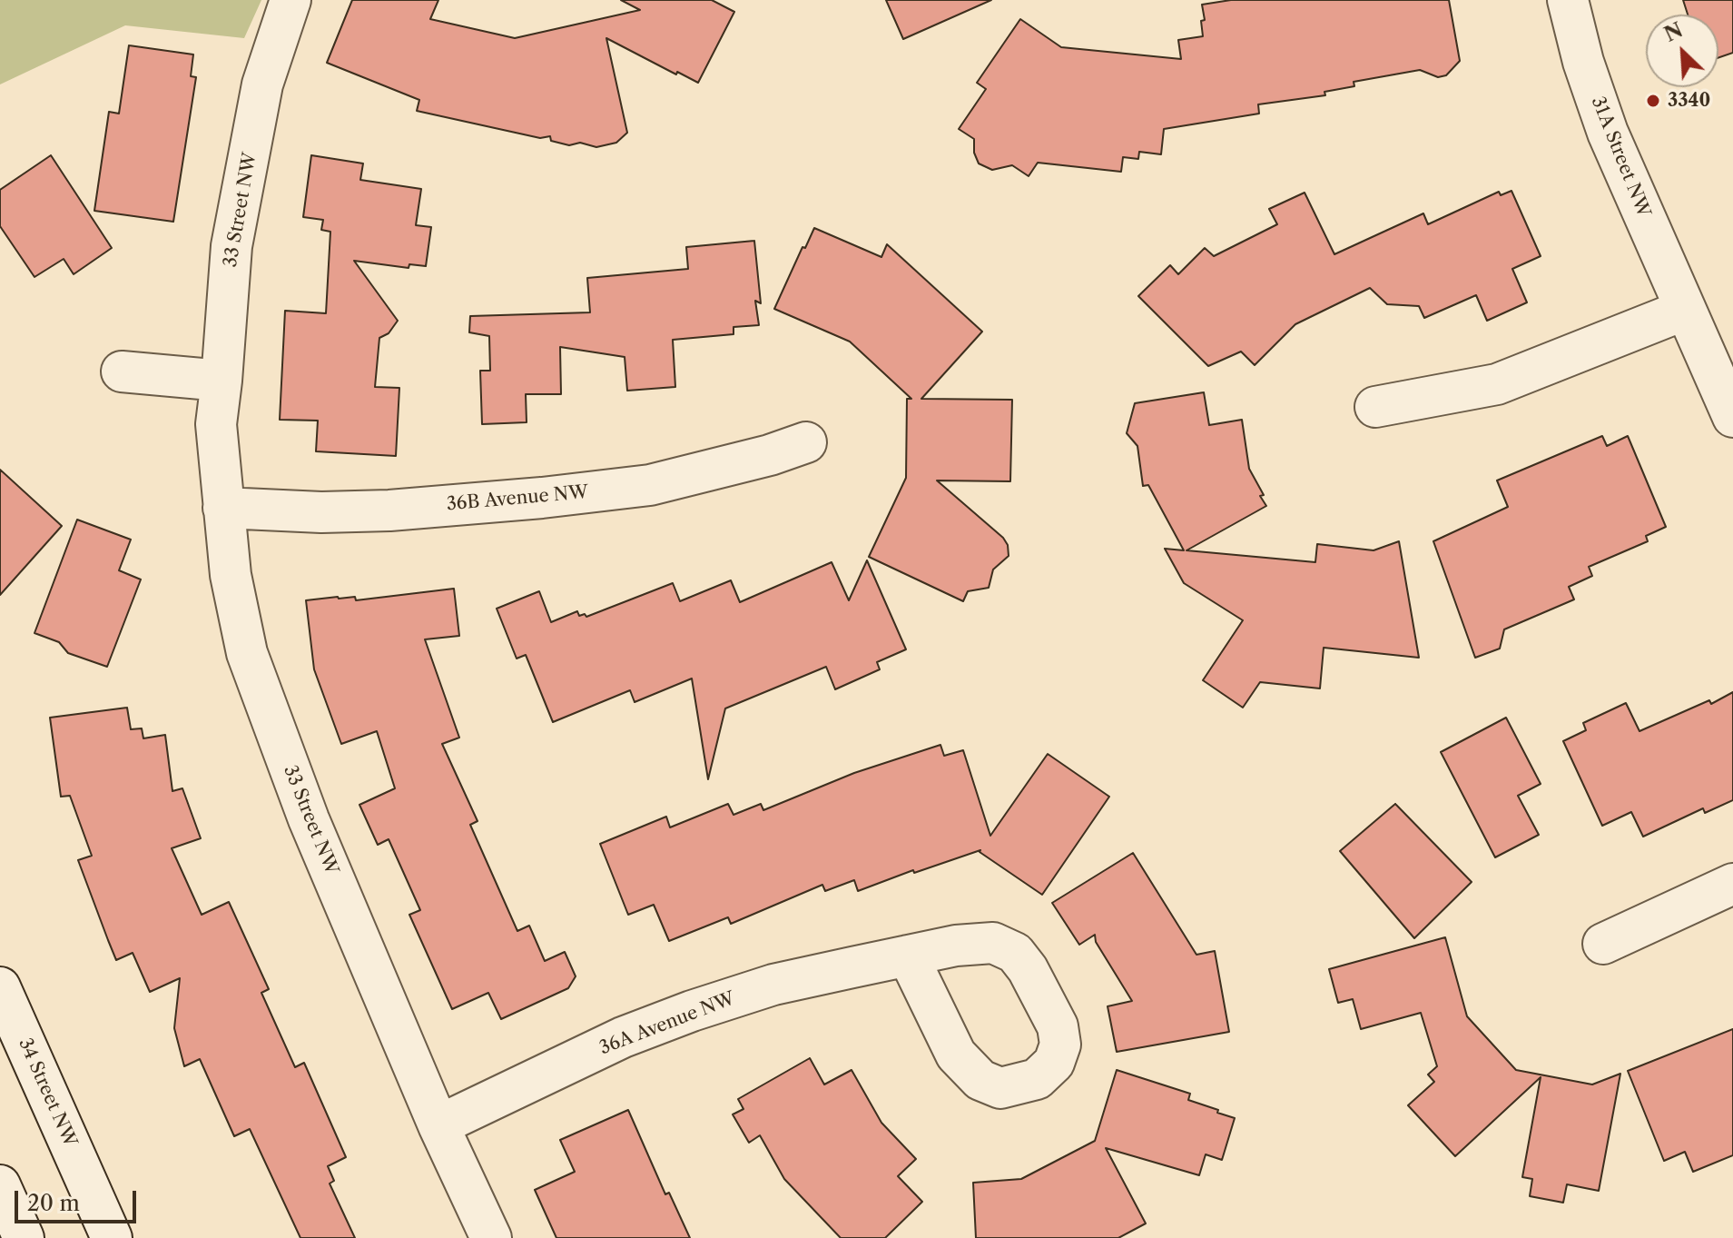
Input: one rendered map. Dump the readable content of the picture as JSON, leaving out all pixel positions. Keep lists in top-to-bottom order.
{
  "streets": {
    "street": [
      "31A Street NW",
      "33 Street NW",
      "36B Avenue NW",
      "36A Avenue NW",
      "34 Street NW"
    ]
  },
  "crossings": [
    ["33 Street NW", "36B Avenue NW"],
    ["33 Street NW", "36A Avenue NW"]
  ],
  "places": ["3340"],
  "scale_bar": "20 m",
  "north": "top left"
}
